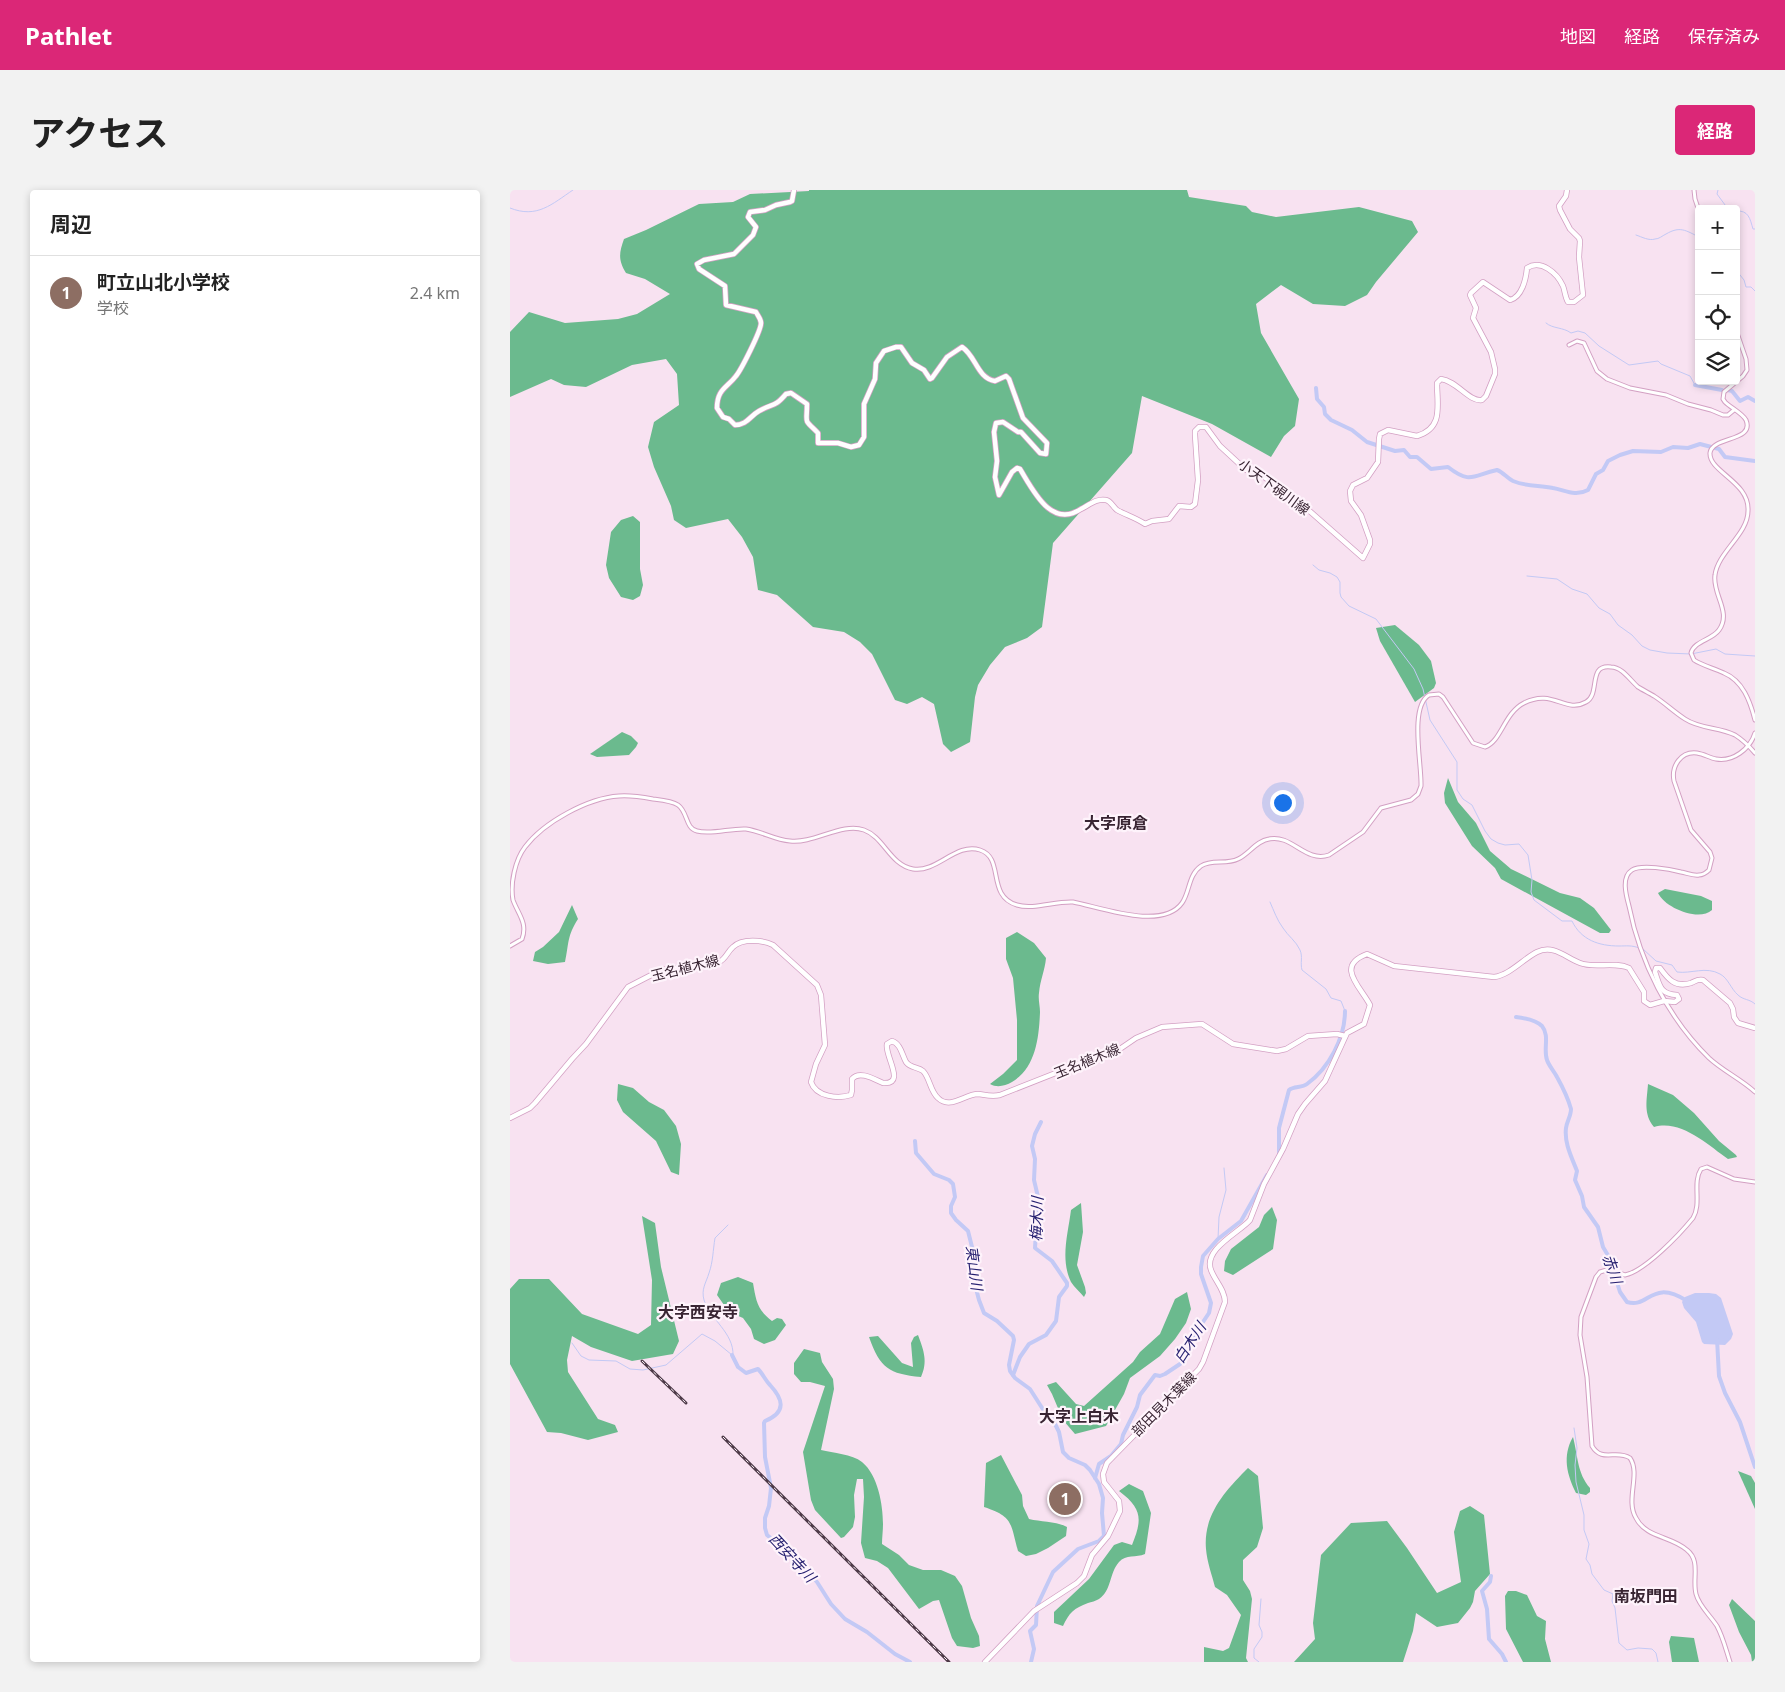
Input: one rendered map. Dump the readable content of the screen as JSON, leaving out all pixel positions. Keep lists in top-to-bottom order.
{
  "streets": {
    "main road": ["小天下硯川線", "玉名植木線", "部田見木葉線"]
  },
  "crossings": [
    ["玉名植木線", "部田見木葉線"]
  ],
  "districts": [
    "大字原倉",
    "大字西安寺",
    "大字上白木",
    "南坂門田"
  ],
  "water": [
    "梅木川",
    "東山川",
    "赤川",
    "白木川",
    "西安寺川"
  ],
  "page": {
    "header": "Pathlet",
    "nav": ["地図", "経路", "保存済み"],
    "title": "アクセス",
    "buttons": "経路",
    "heading": "周辺",
    "map_buttons": ["+", "−"],
    "list": [
      {
        "mark": "1",
        "name": "町立山北小学校",
        "note": "学校",
        "value": "2.4 km"
      }
    ],
    "pins": "1"
  }
}
